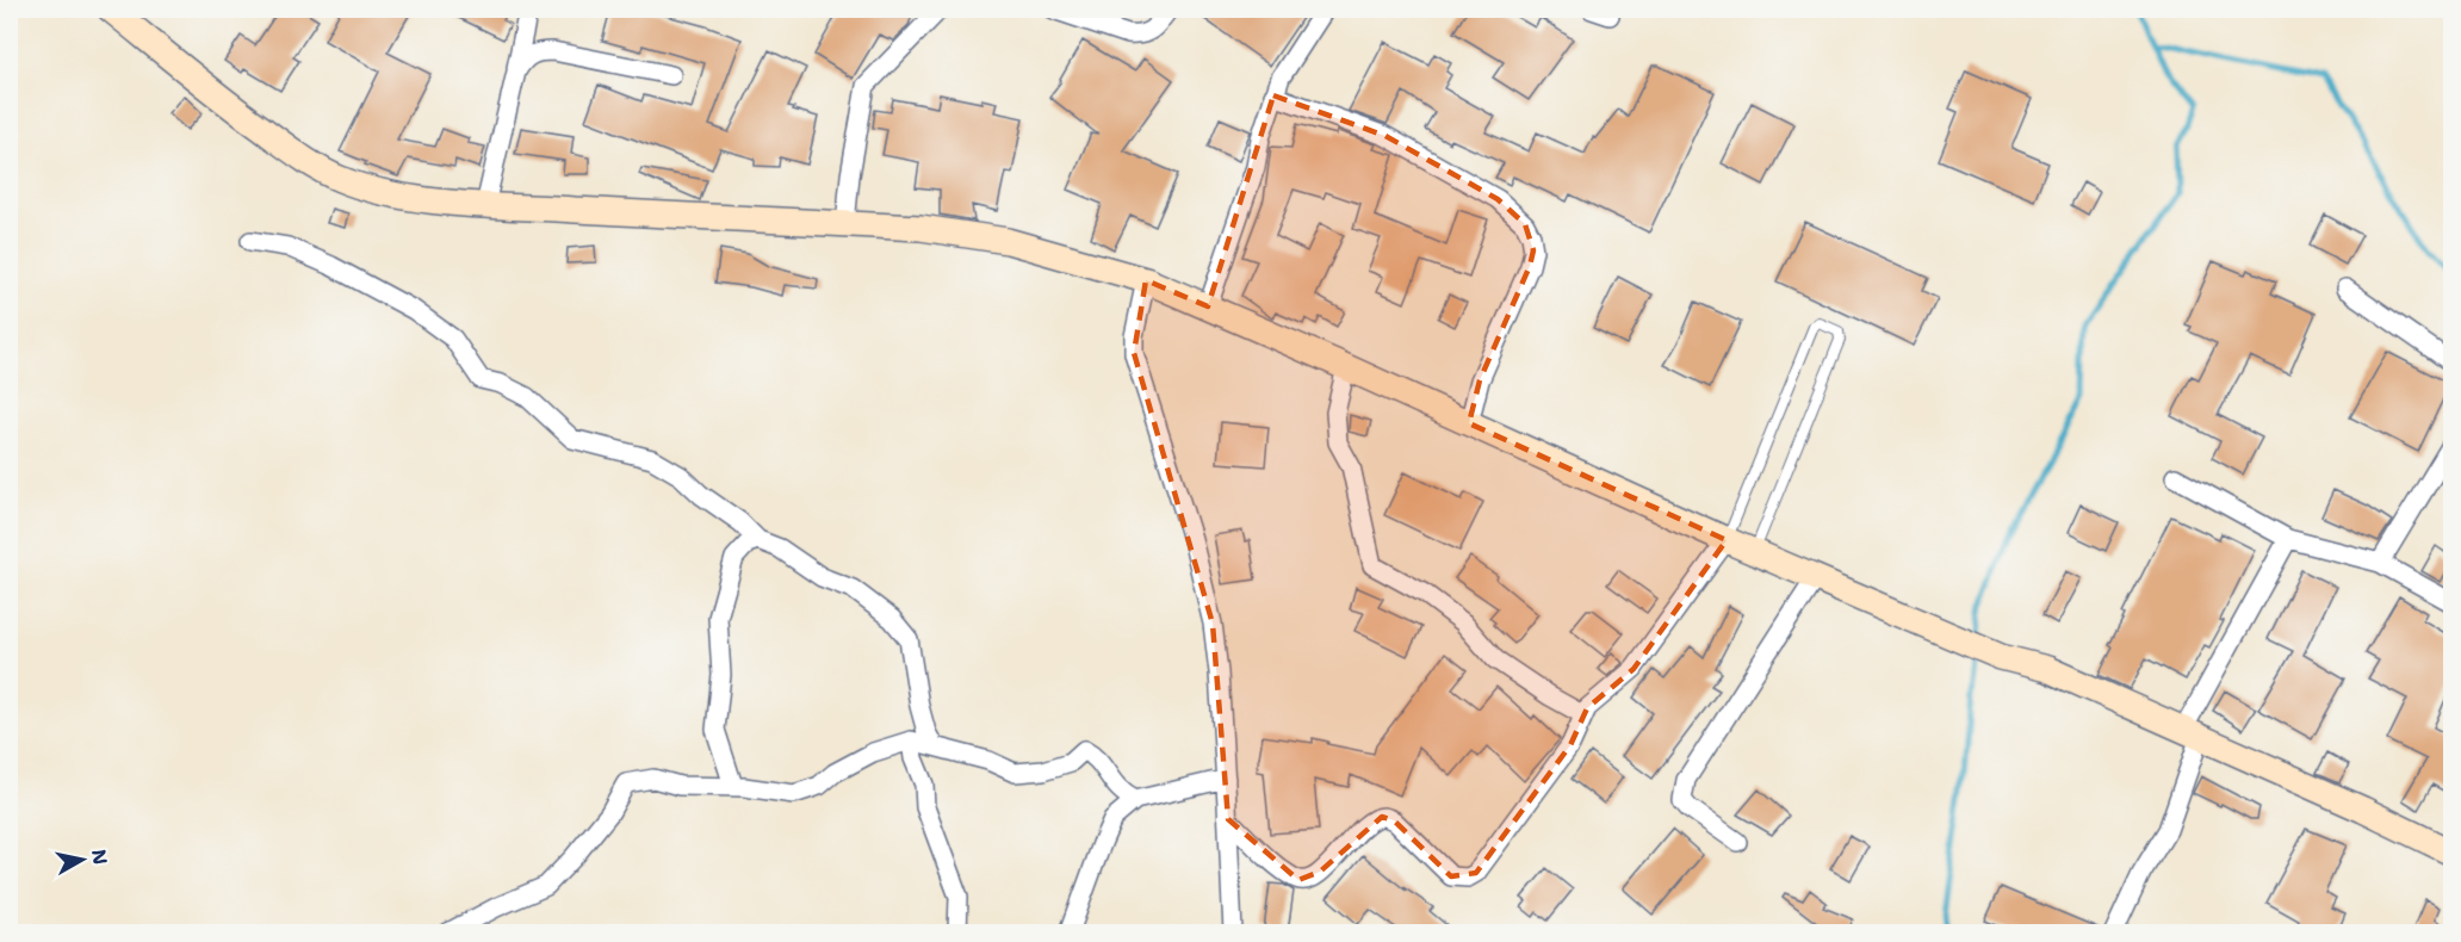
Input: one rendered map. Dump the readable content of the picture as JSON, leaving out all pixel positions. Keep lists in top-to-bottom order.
{
  "north": "right"
}
